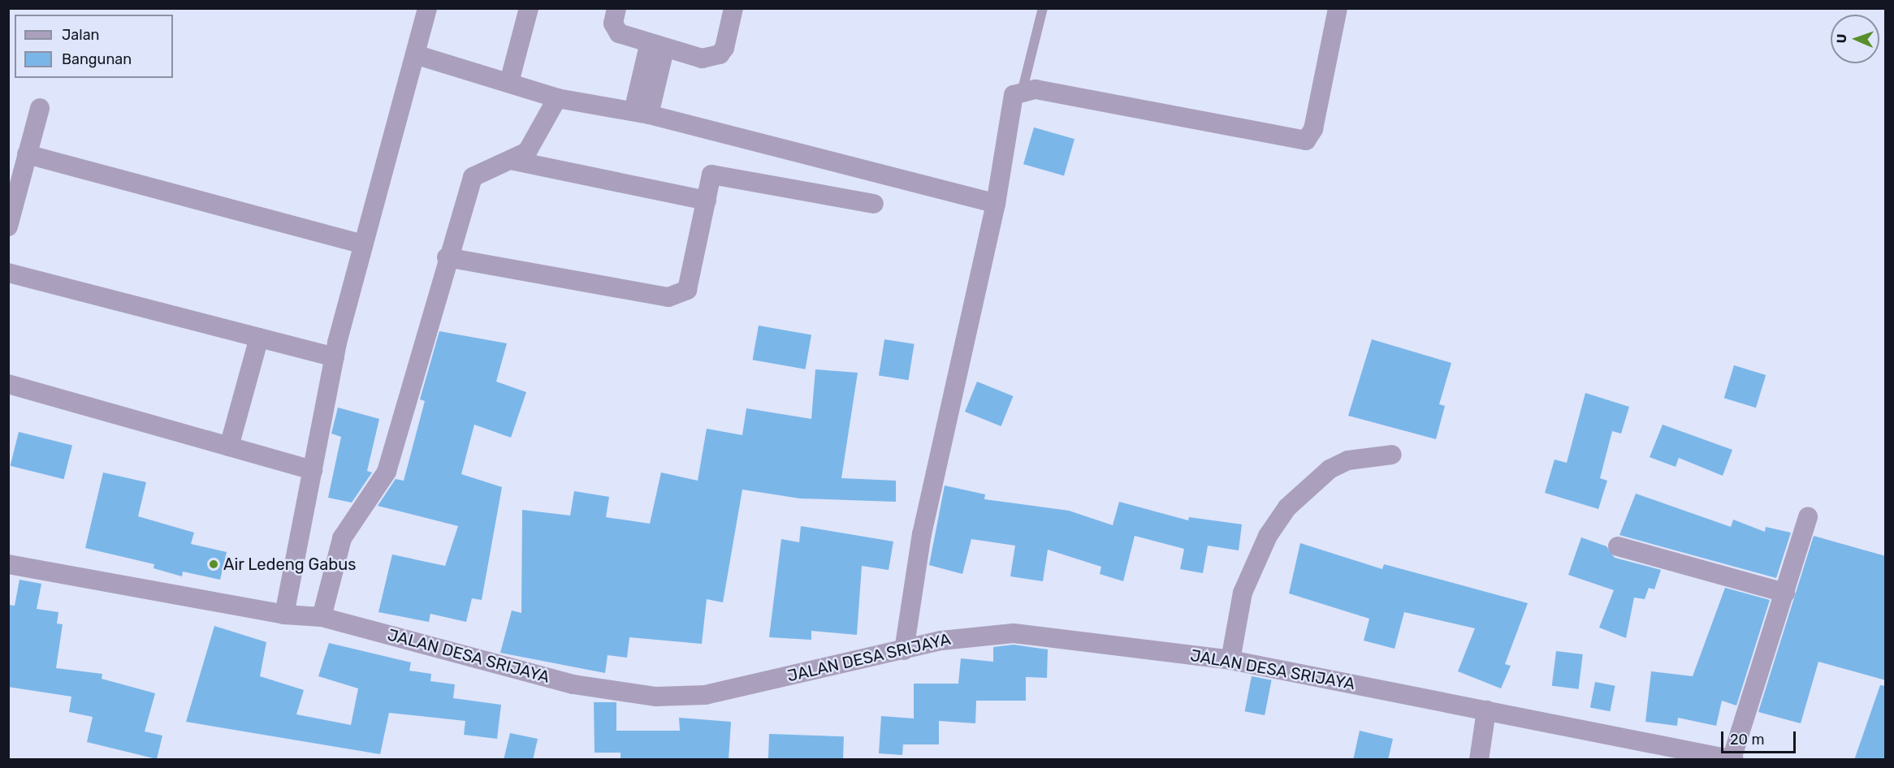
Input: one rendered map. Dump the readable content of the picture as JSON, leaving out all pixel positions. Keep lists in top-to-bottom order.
{
  "streets": {
    "street": ["JALAN DESA SRIJAYA"]
  },
  "places": ["Air Ledeng Gabus"],
  "legend": ["Jalan", "Bangunan"],
  "scale_bar": "20 m",
  "north": "left"
}
